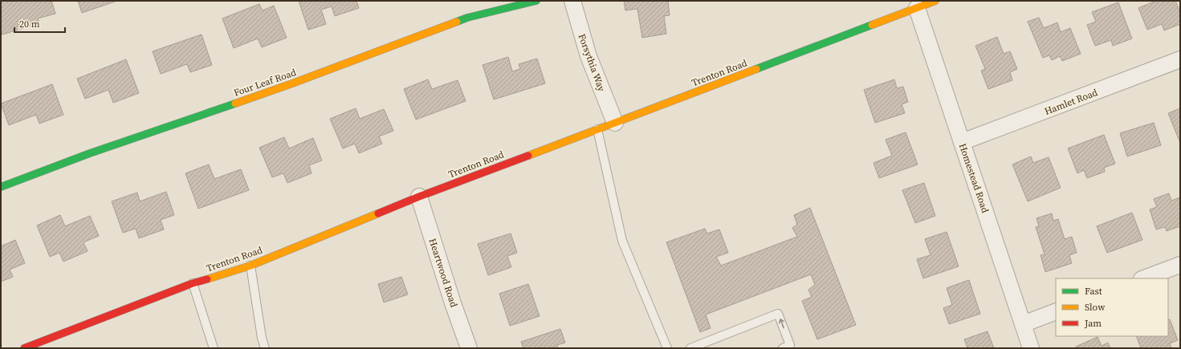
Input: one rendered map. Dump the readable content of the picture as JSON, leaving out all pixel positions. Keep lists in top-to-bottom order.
{
  "streets": {
    "main road": ["Trenton Road", "Four Leaf Road"],
    "street": [
      "Forsythia Way",
      "Hamlet Road",
      "Homestead Road",
      "Heartwood Road"
    ]
  },
  "crossings": [
    ["Forsythia Way", "Trenton Road"],
    ["Trenton Road", "Homestead Road"],
    ["Trenton Road", "Heartwood Road"],
    ["Hamlet Road", "Homestead Road"]
  ],
  "legend": ["Fast", "Slow", "Jam"],
  "scale_bar": "20 m"
}
